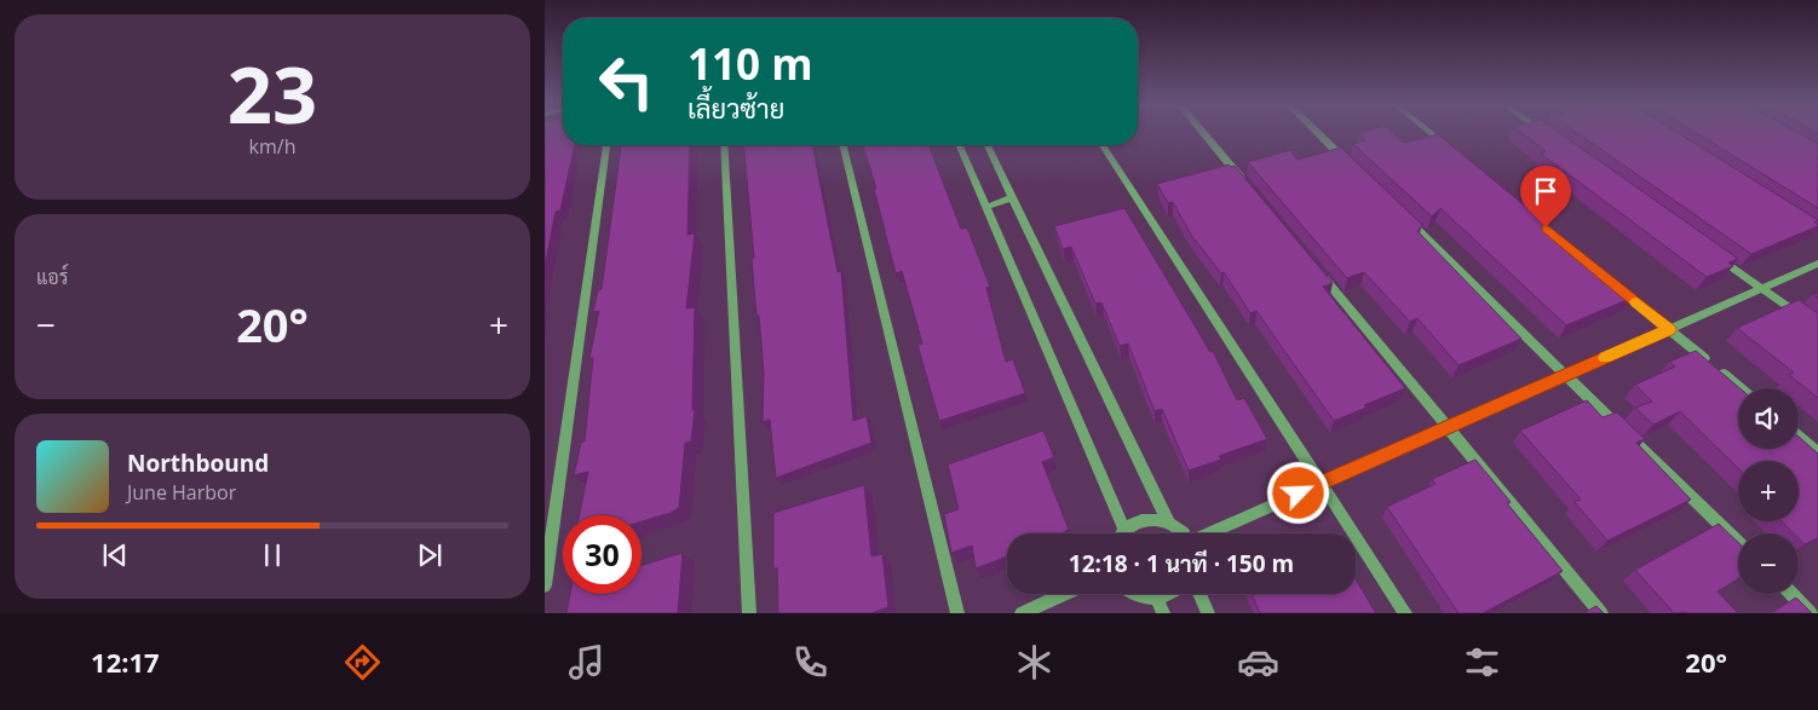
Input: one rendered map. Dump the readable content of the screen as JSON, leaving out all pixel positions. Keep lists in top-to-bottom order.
{
  "page": {
    "tile": [
      ["23", "km/h"],
      "แอร์"
    ],
    "turn": ["110 m", "เลี้ยวซ้าย"],
    "heat": ["−", "20°", "+"],
    "map_buttons": ["+", "−"],
    "song": ["Northbound", "June Harbor"],
    "limit": "30",
    "trip": "12:18 · 1 นาที · 150 m",
    "tabs": ["12:17", "20°"]
  }
}
